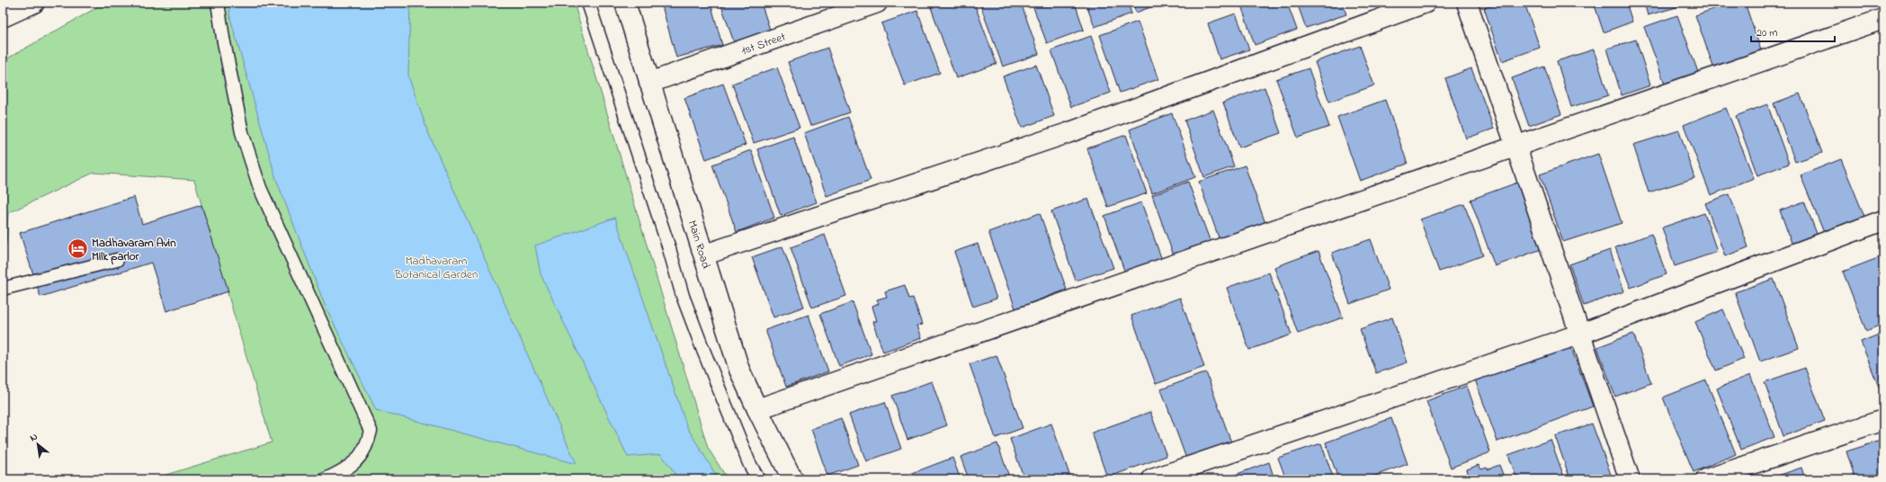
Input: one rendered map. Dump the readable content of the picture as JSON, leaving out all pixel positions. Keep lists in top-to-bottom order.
{
  "streets": {
    "street": ["1st Street", "Main Road"]
  },
  "crossings": [
    ["1st Street", "Main Road"]
  ],
  "parks": ["Madhavaram Botanical Garden"],
  "places": {
    "hotel": ["Madhavaram Avin Milk parlor"]
  },
  "scale_bar": "20 m",
  "north": "top left"
}
